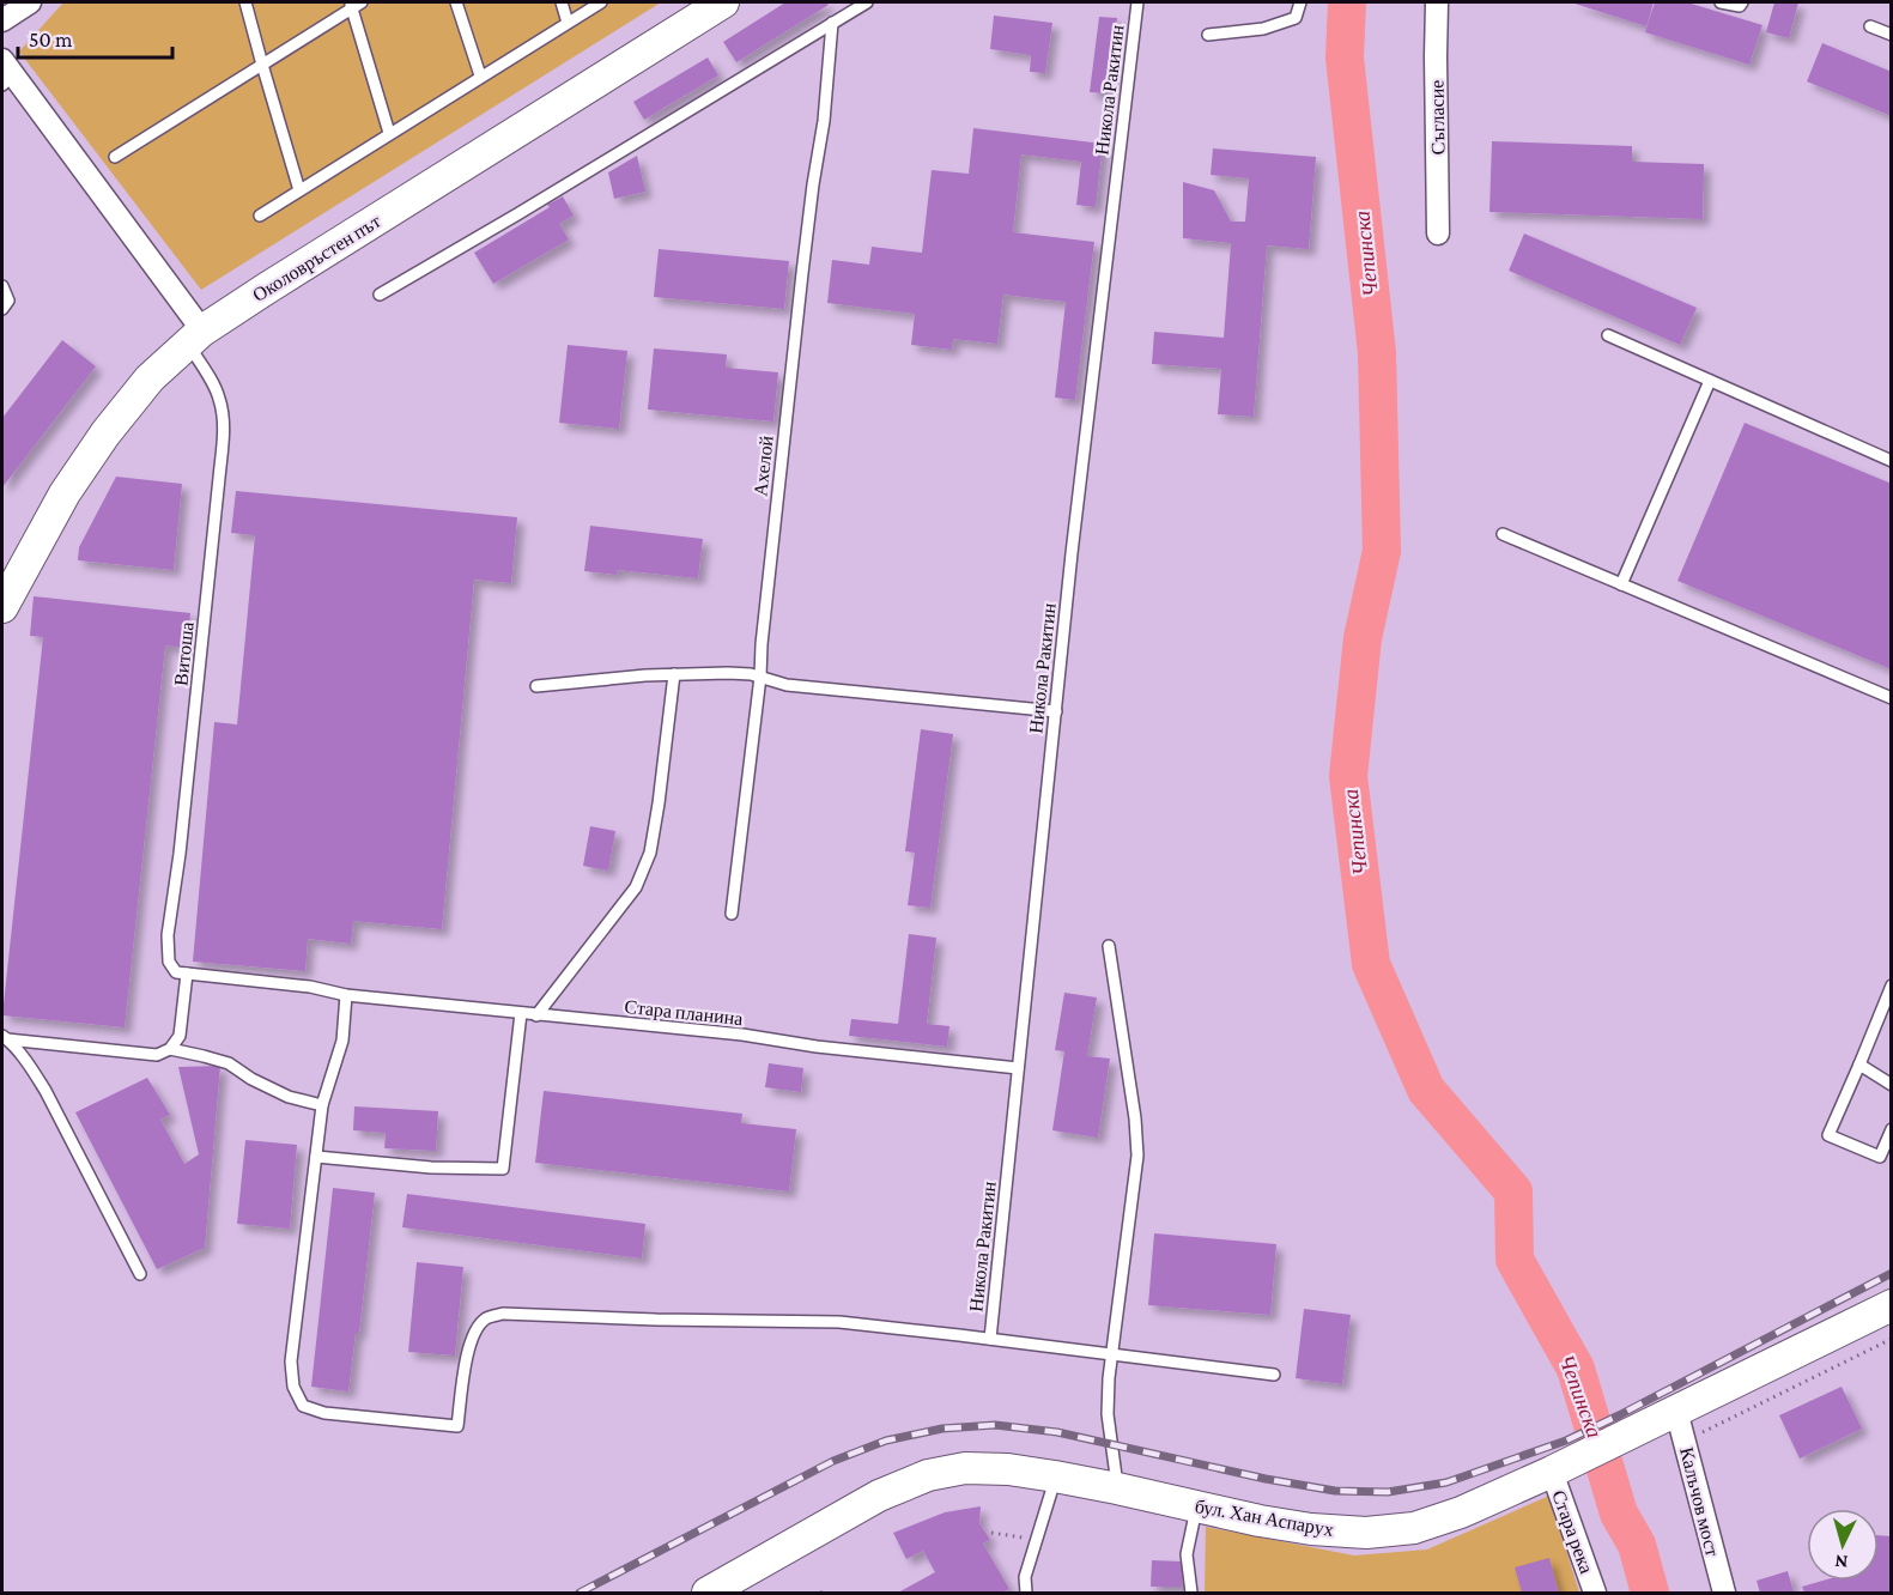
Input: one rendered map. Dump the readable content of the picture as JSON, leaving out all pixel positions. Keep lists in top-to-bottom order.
{
  "streets": {
    "main road": ["Околовръстен път", "бул. Хан Аспарух"],
    "street": ["Съгласие", "Калъчов мост", "Стара река"],
    "lane": [
      "Никола Ракитин",
      "Ахелой",
      "Витоша",
      "Стара планина"
    ]
  },
  "crossings": [
    ["Никола Ракитин", "Стара планина"],
    ["Околовръстен път", "Витоша"],
    ["Витоша", "Стара планина"],
    ["Калъчов мост", "бул. Хан Аспарух"],
    ["бул. Хан Аспарух", "Стара река"]
  ],
  "water": ["Чепинска"],
  "scale_bar": "50 m",
  "north": "bottom"
}
